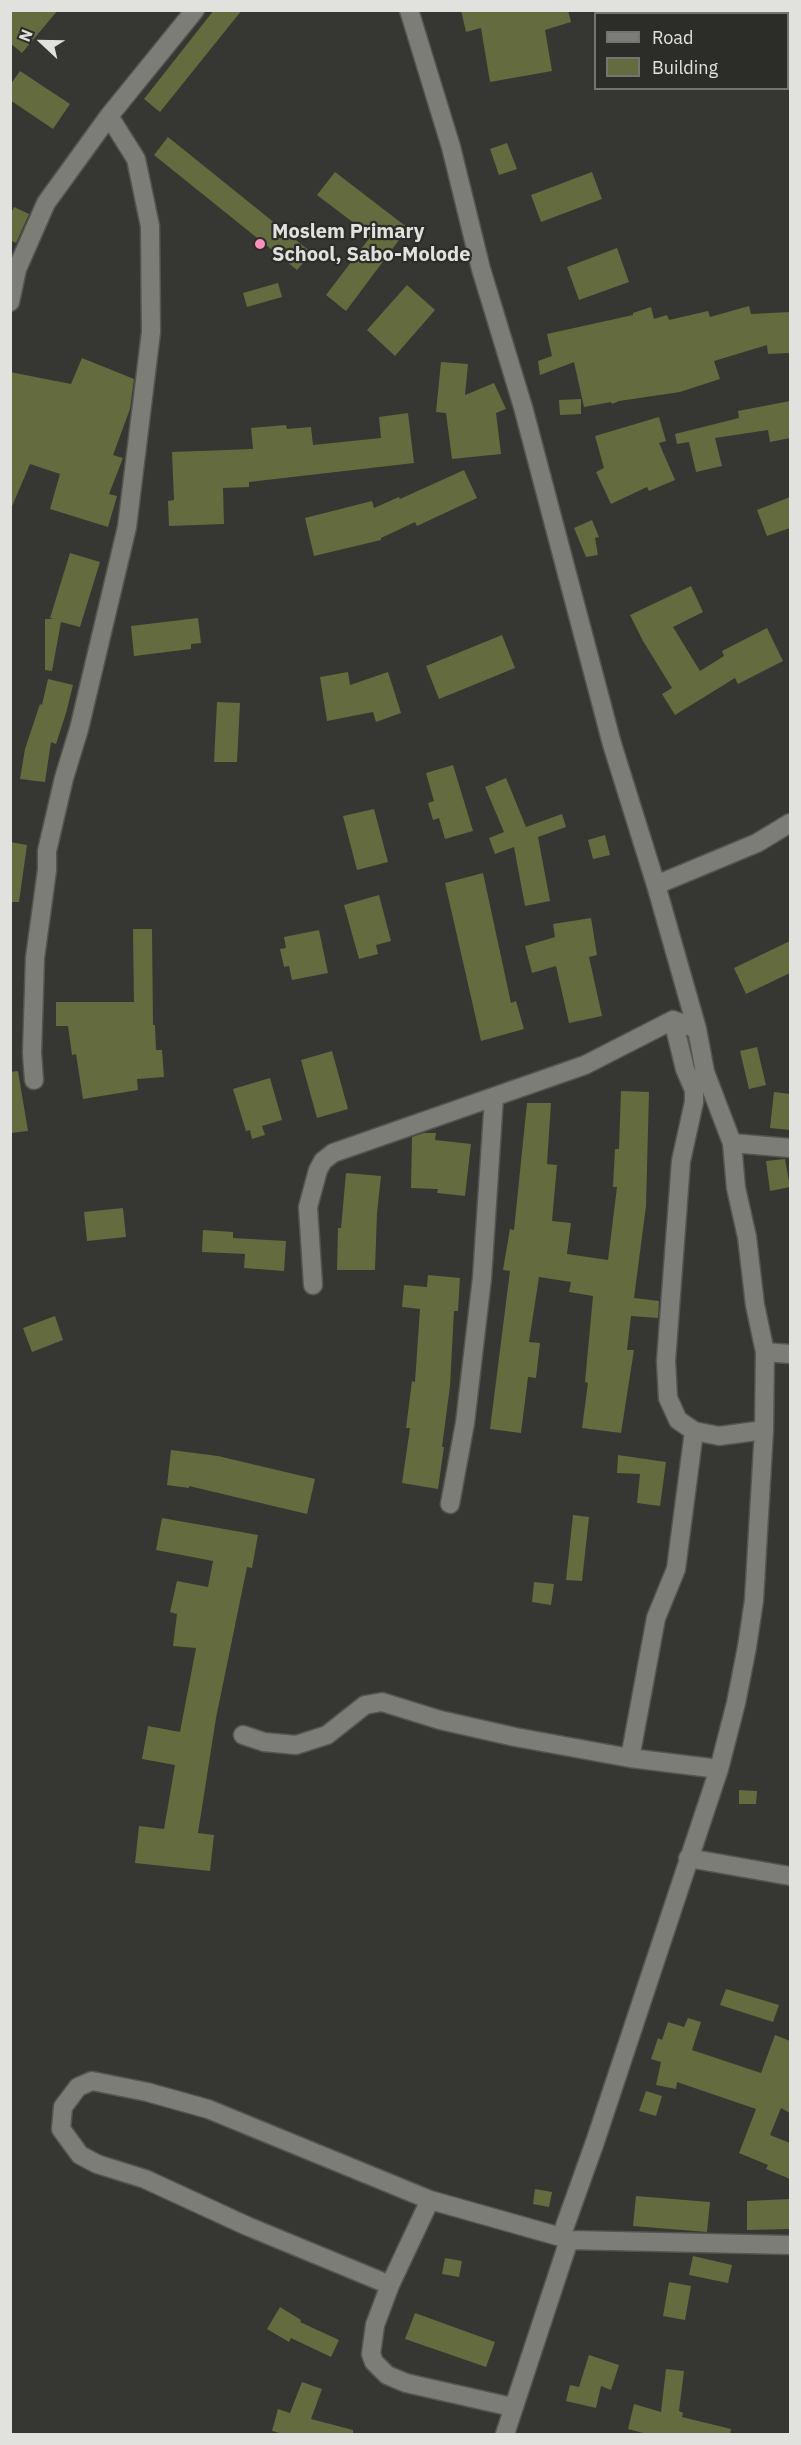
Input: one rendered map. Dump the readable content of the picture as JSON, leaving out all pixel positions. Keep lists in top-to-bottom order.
{
  "places": ["Moslem Primary School, Sabo-Molode"],
  "legend": ["Road", "Building"],
  "north": "left"
}
